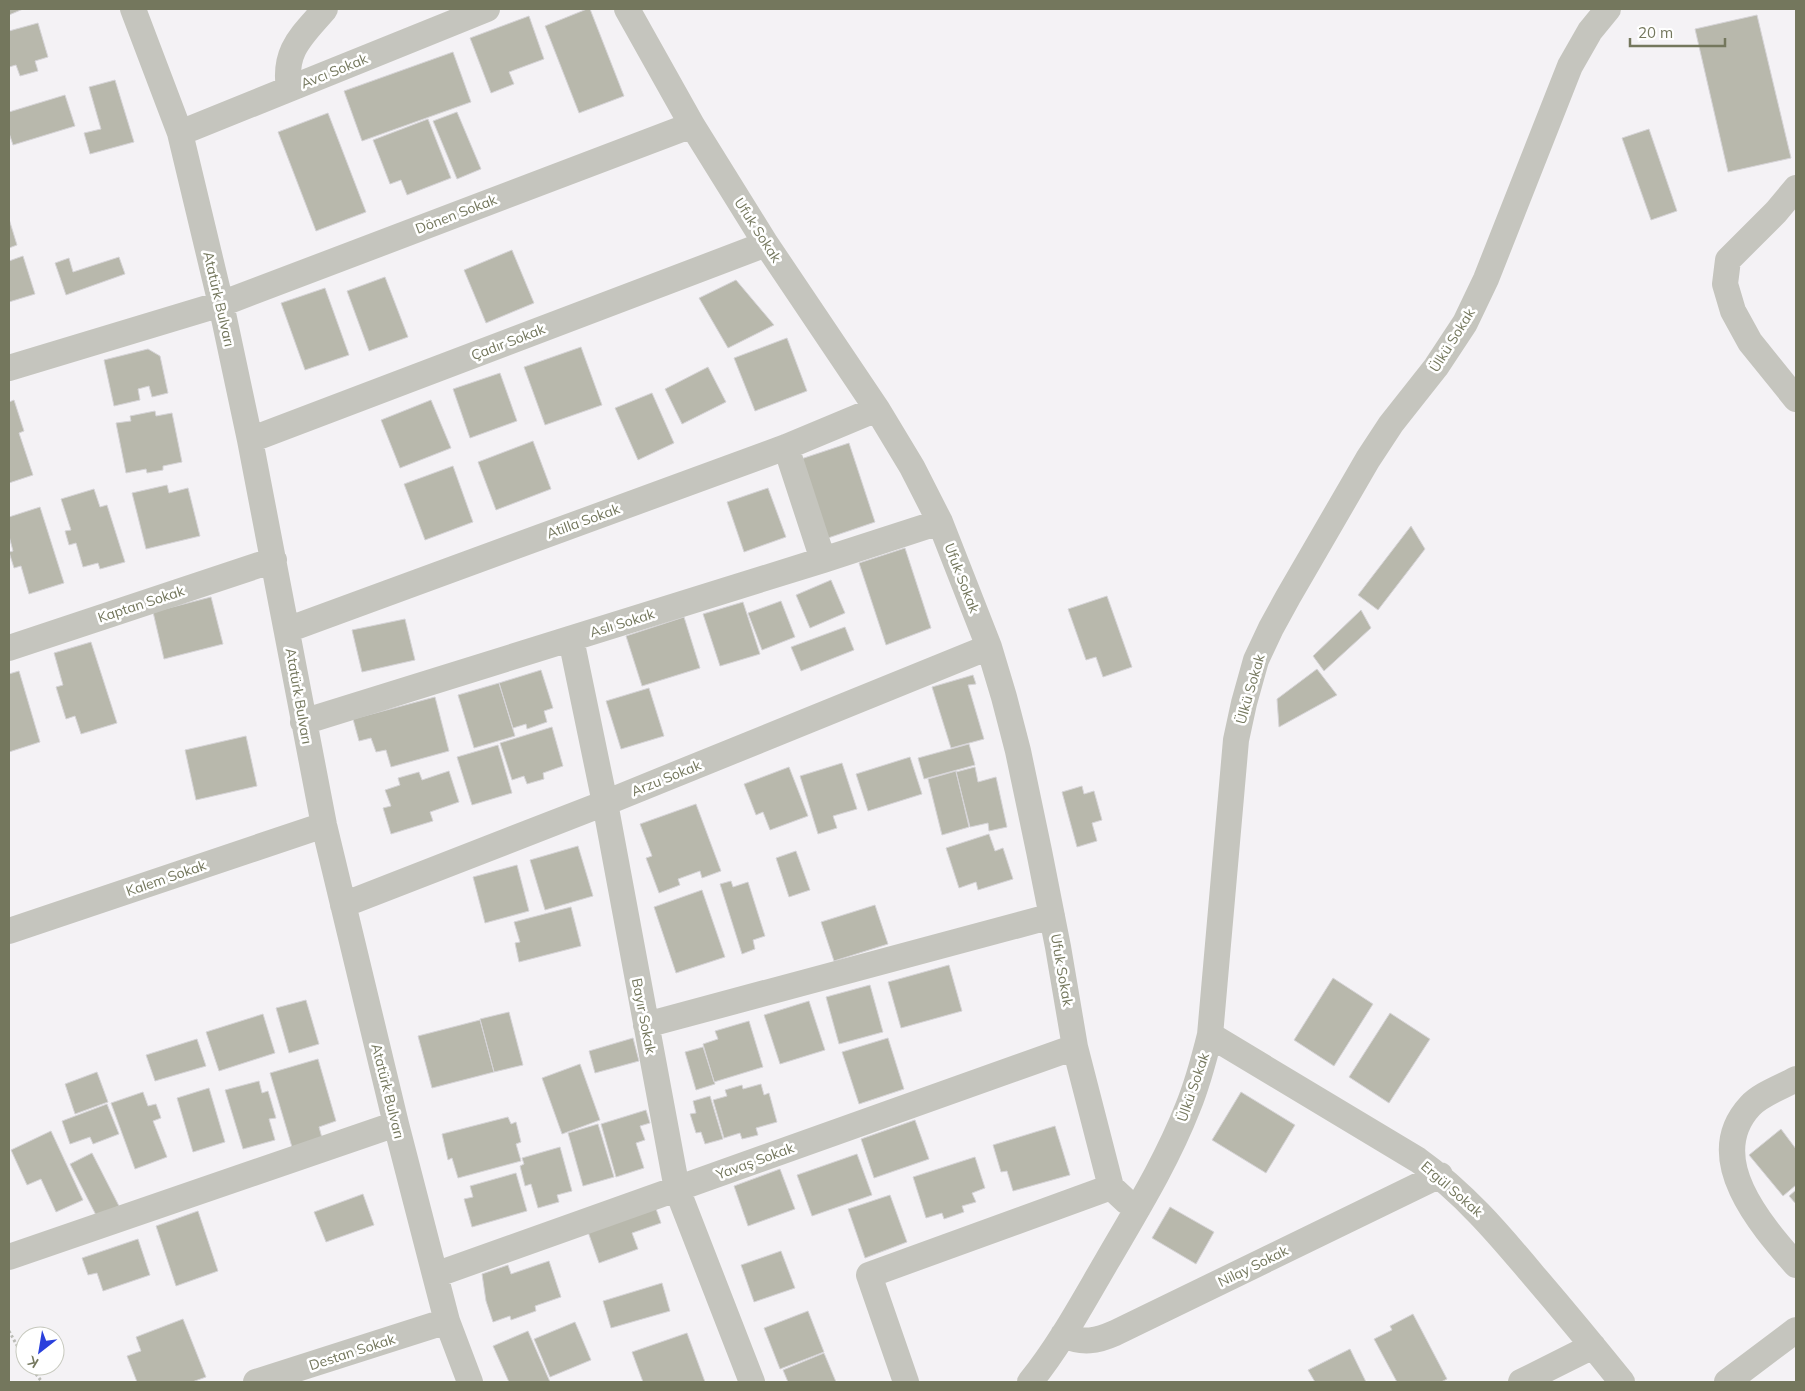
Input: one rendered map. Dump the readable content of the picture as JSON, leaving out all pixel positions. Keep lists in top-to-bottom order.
{
  "streets": {
    "street": [
      "Avcı Sokak",
      "Dönen Sokak",
      "Ufuk Sokak",
      "Atatürk Bulvarı",
      "Ülkü Sokak",
      "Çadır Sokak",
      "Atilla Sokak",
      "Kaptan Sokak",
      "Aslı Sokak",
      "Arzu Sokak",
      "Kalem Sokak",
      "Bayır Sokak",
      "Yavaş Sokak",
      "Ergül Sokak",
      "Nilay Sokak",
      "Destan Sokak"
    ]
  },
  "crossings": [
    ["Avcı Sokak", "Atatürk Bulvarı"],
    ["Dönen Sokak", "Ufuk Sokak"],
    ["Dönen Sokak", "Atatürk Bulvarı"],
    ["Ufuk Sokak", "Çadır Sokak"],
    ["Ufuk Sokak", "Atilla Sokak"],
    ["Ufuk Sokak", "Aslı Sokak"],
    ["Ufuk Sokak", "Arzu Sokak"],
    ["Ufuk Sokak", "Yavaş Sokak"],
    ["Atatürk Bulvarı", "Çadır Sokak"],
    ["Atatürk Bulvarı", "Atilla Sokak"],
    ["Atatürk Bulvarı", "Kaptan Sokak"],
    ["Atatürk Bulvarı", "Aslı Sokak"],
    ["Atatürk Bulvarı", "Arzu Sokak"],
    ["Atatürk Bulvarı", "Kalem Sokak"],
    ["Atatürk Bulvarı", "Yavaş Sokak"],
    ["Atatürk Bulvarı", "Destan Sokak"],
    ["Ülkü Sokak", "Ergül Sokak"],
    ["Ülkü Sokak", "Nilay Sokak"],
    ["Aslı Sokak", "Bayır Sokak"],
    ["Arzu Sokak", "Bayır Sokak"],
    ["Bayır Sokak", "Yavaş Sokak"],
    ["Ergül Sokak", "Nilay Sokak"]
  ],
  "scale_bar": "20 m",
  "north": "bottom left"
}
